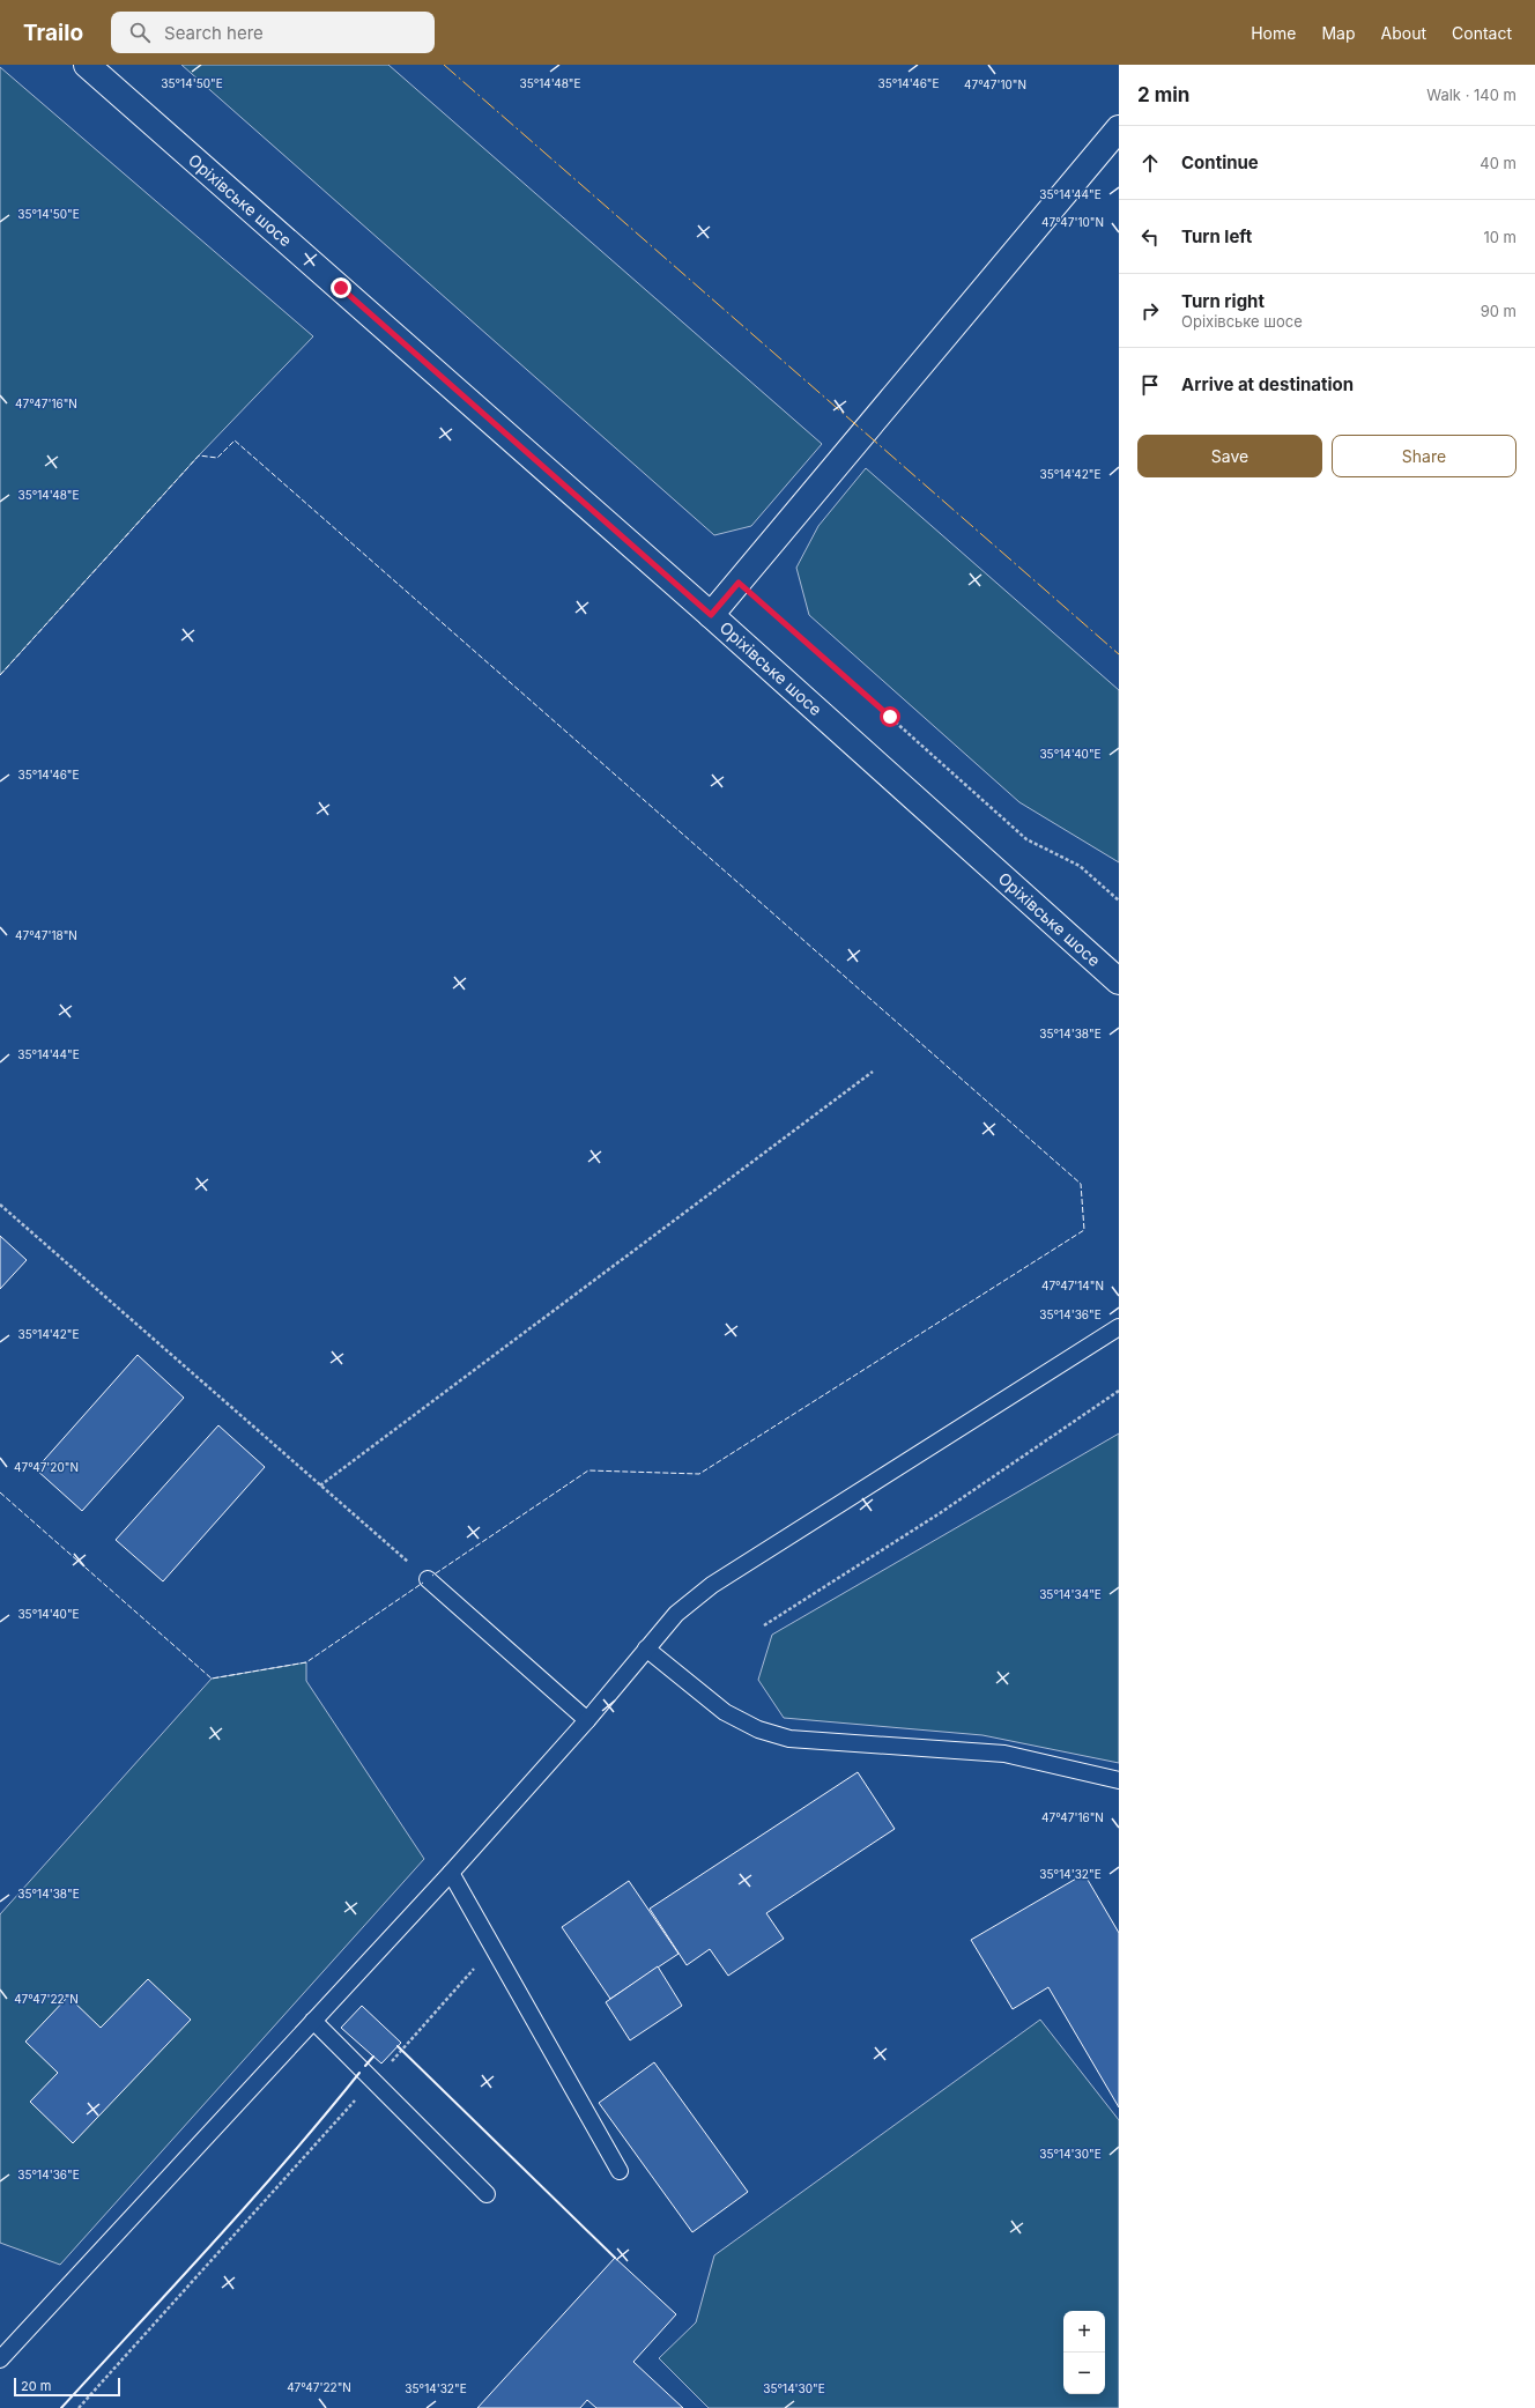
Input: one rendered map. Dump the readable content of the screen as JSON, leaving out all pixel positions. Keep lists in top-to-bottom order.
{
  "streets": {
    "main road": ["Оріхівське шосе"]
  },
  "scale_bar": "20 m",
  "page": {
    "header": "Trailo",
    "search": "Search here",
    "nav": [
      "Home",
      "Map",
      "About",
      "Contact"
    ],
    "heading": ["2 min", "Walk · 140 m"],
    "list": [
      ["Continue", "40 m"],
      ["Turn left", "10 m"],
      ["Turn right", "Оріхівське шосе", "90 m"],
      "Arrive at destination"
    ],
    "buttons": ["Save", "Share"],
    "map_buttons": ["+", "−"],
    "scale": "20 m"
  },
  "coordinates": [
    "35°14'50\"E",
    "35°14'48\"E",
    "35°14'46\"E",
    "47°47'10\"N",
    "35°14'44\"E",
    "47°47'16\"N",
    "35°14'42\"E",
    "35°14'40\"E",
    "47°47'18\"N",
    "35°14'38\"E",
    "47°47'14\"N",
    "35°14'36\"E",
    "47°47'20\"N",
    "35°14'34\"E",
    "35°14'32\"E",
    "47°47'22\"N",
    "35°14'30\"E"
  ]
}
